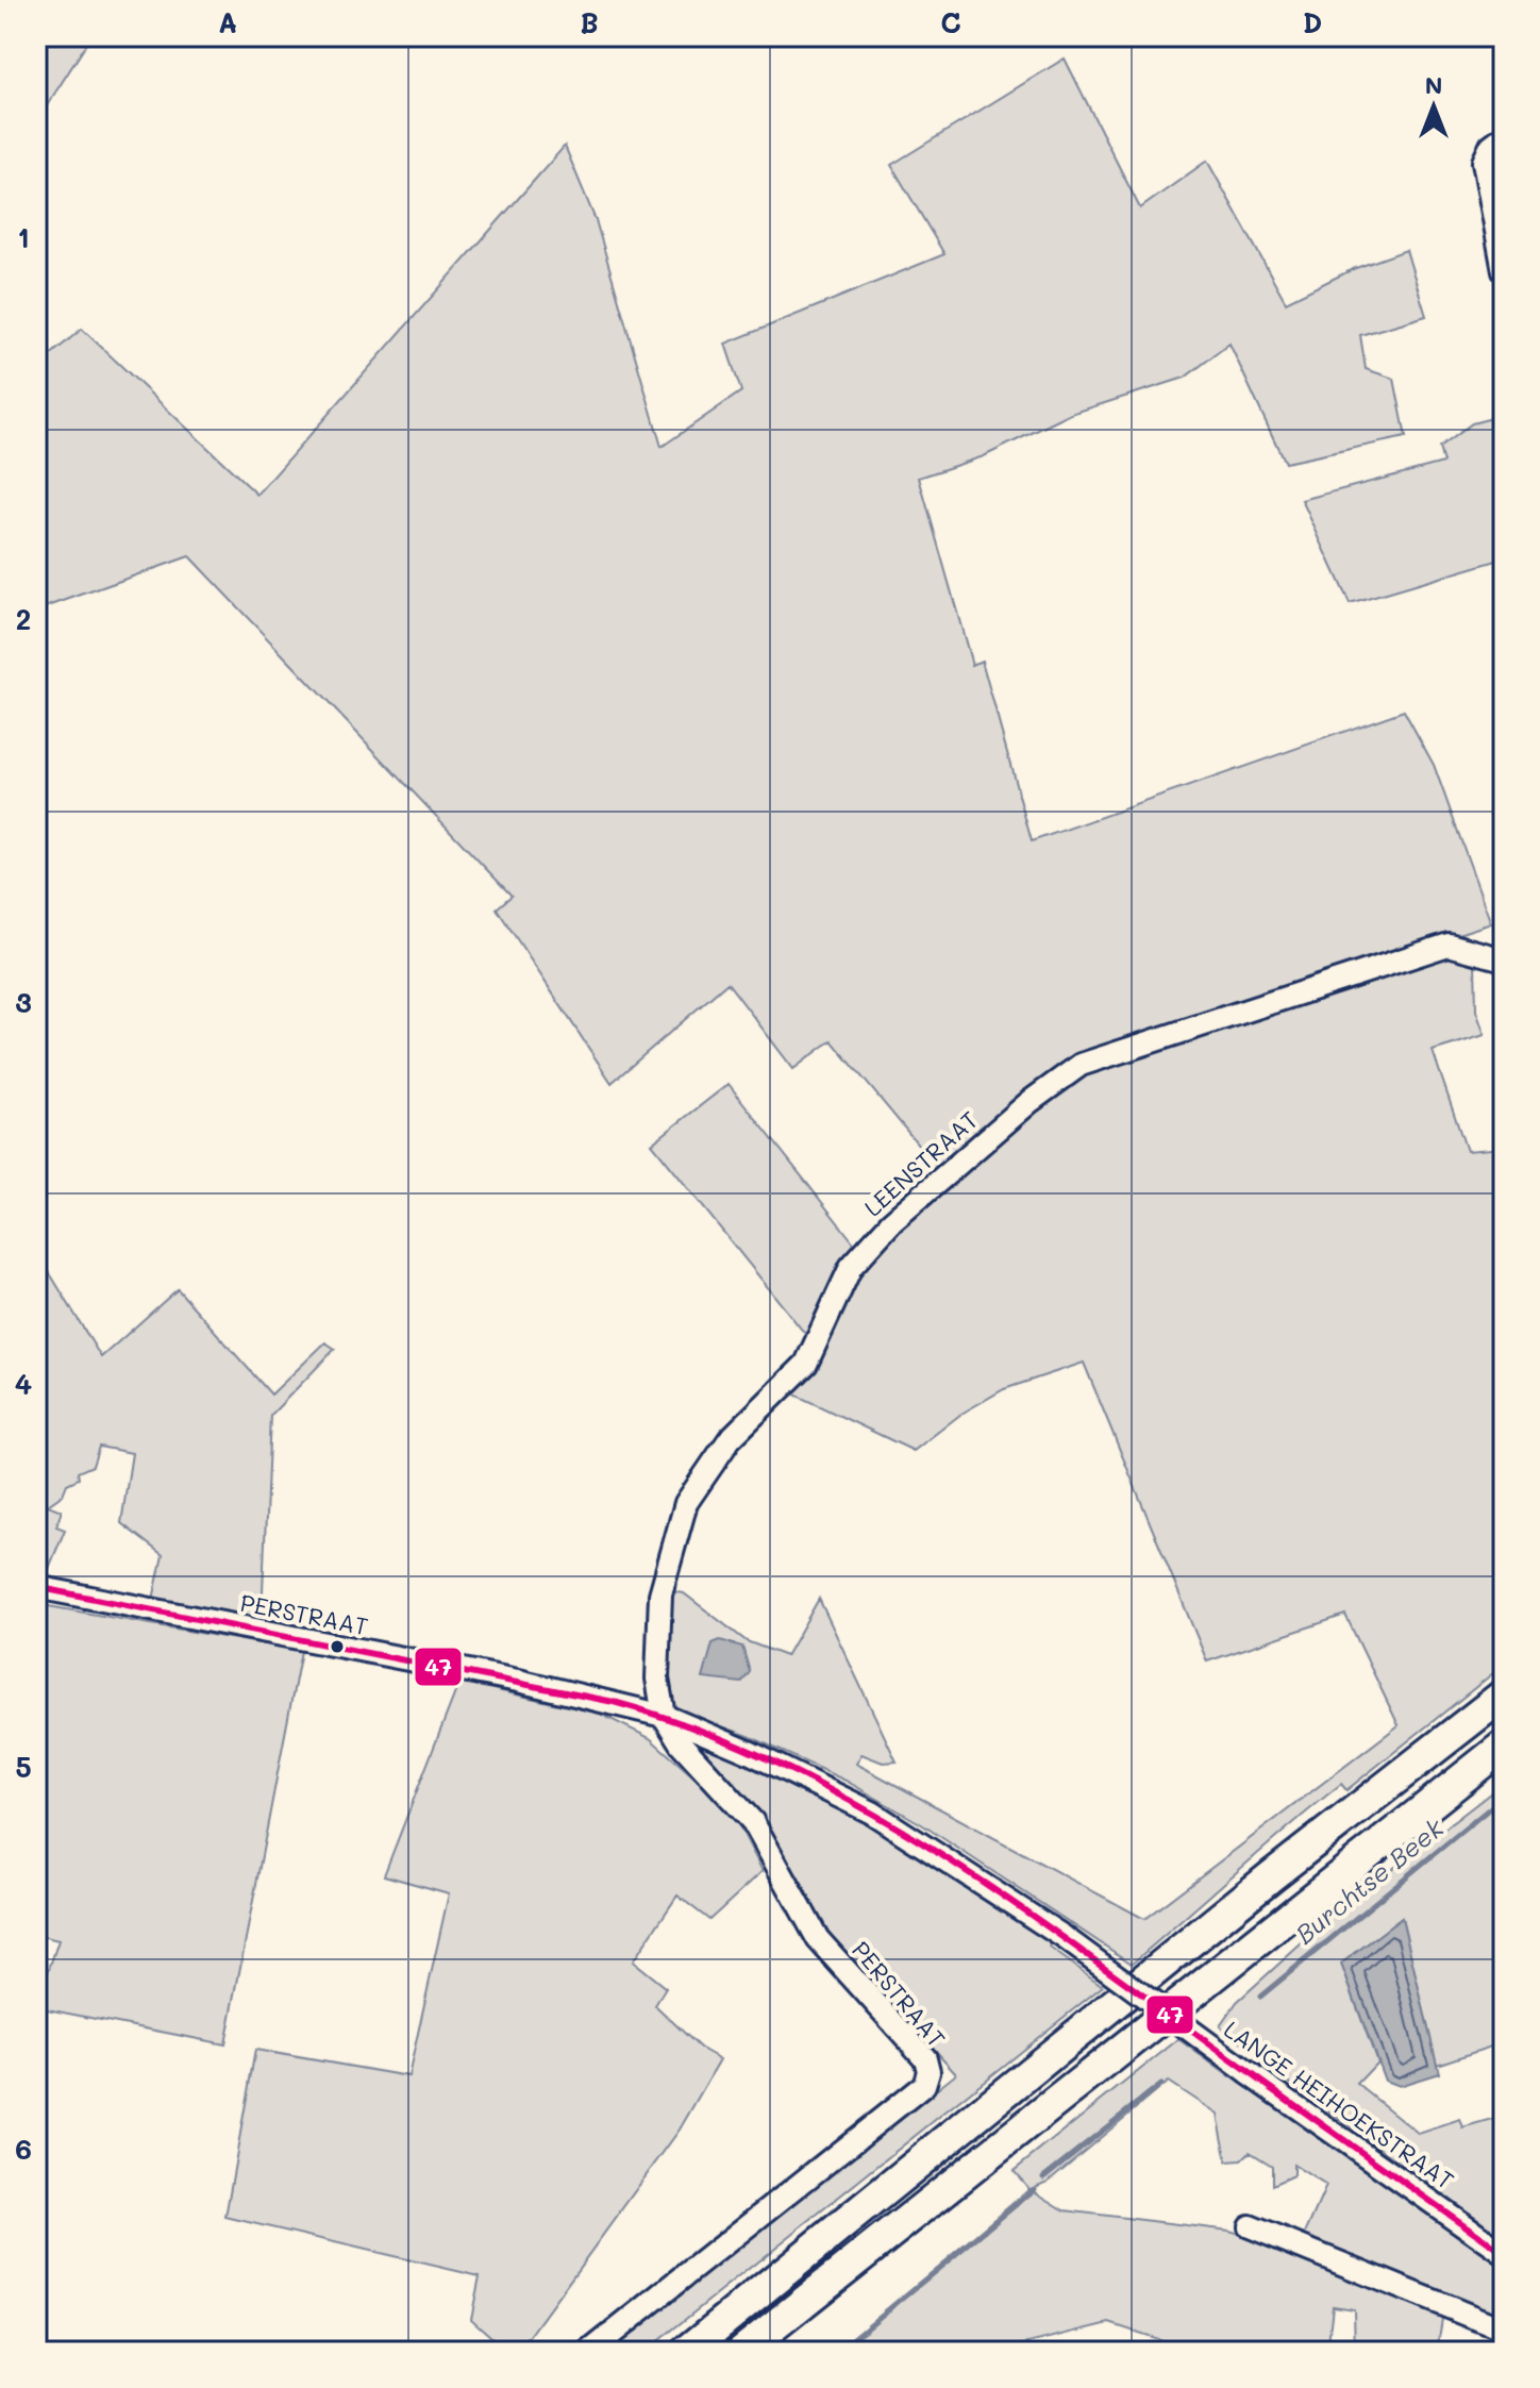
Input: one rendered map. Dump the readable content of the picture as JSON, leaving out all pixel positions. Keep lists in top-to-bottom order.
{
  "streets": {
    "street": ["LEENSTRAAT", "PERSTRAAT", "LANGE HEIHOEKSTRAAT"]
  },
  "crossings": [
    ["LEENSTRAAT", "PERSTRAAT"],
    ["PERSTRAAT", "LANGE HEIHOEKSTRAAT"]
  ],
  "water": ["Burchtse Beek"],
  "lines": ["transit line 47"],
  "north": "top",
  "grid": {
    "columns": [
      "A",
      "B",
      "C",
      "D"
    ],
    "rows": [
      "1",
      "2",
      "3",
      "4",
      "5",
      "6"
    ]
  }
}
